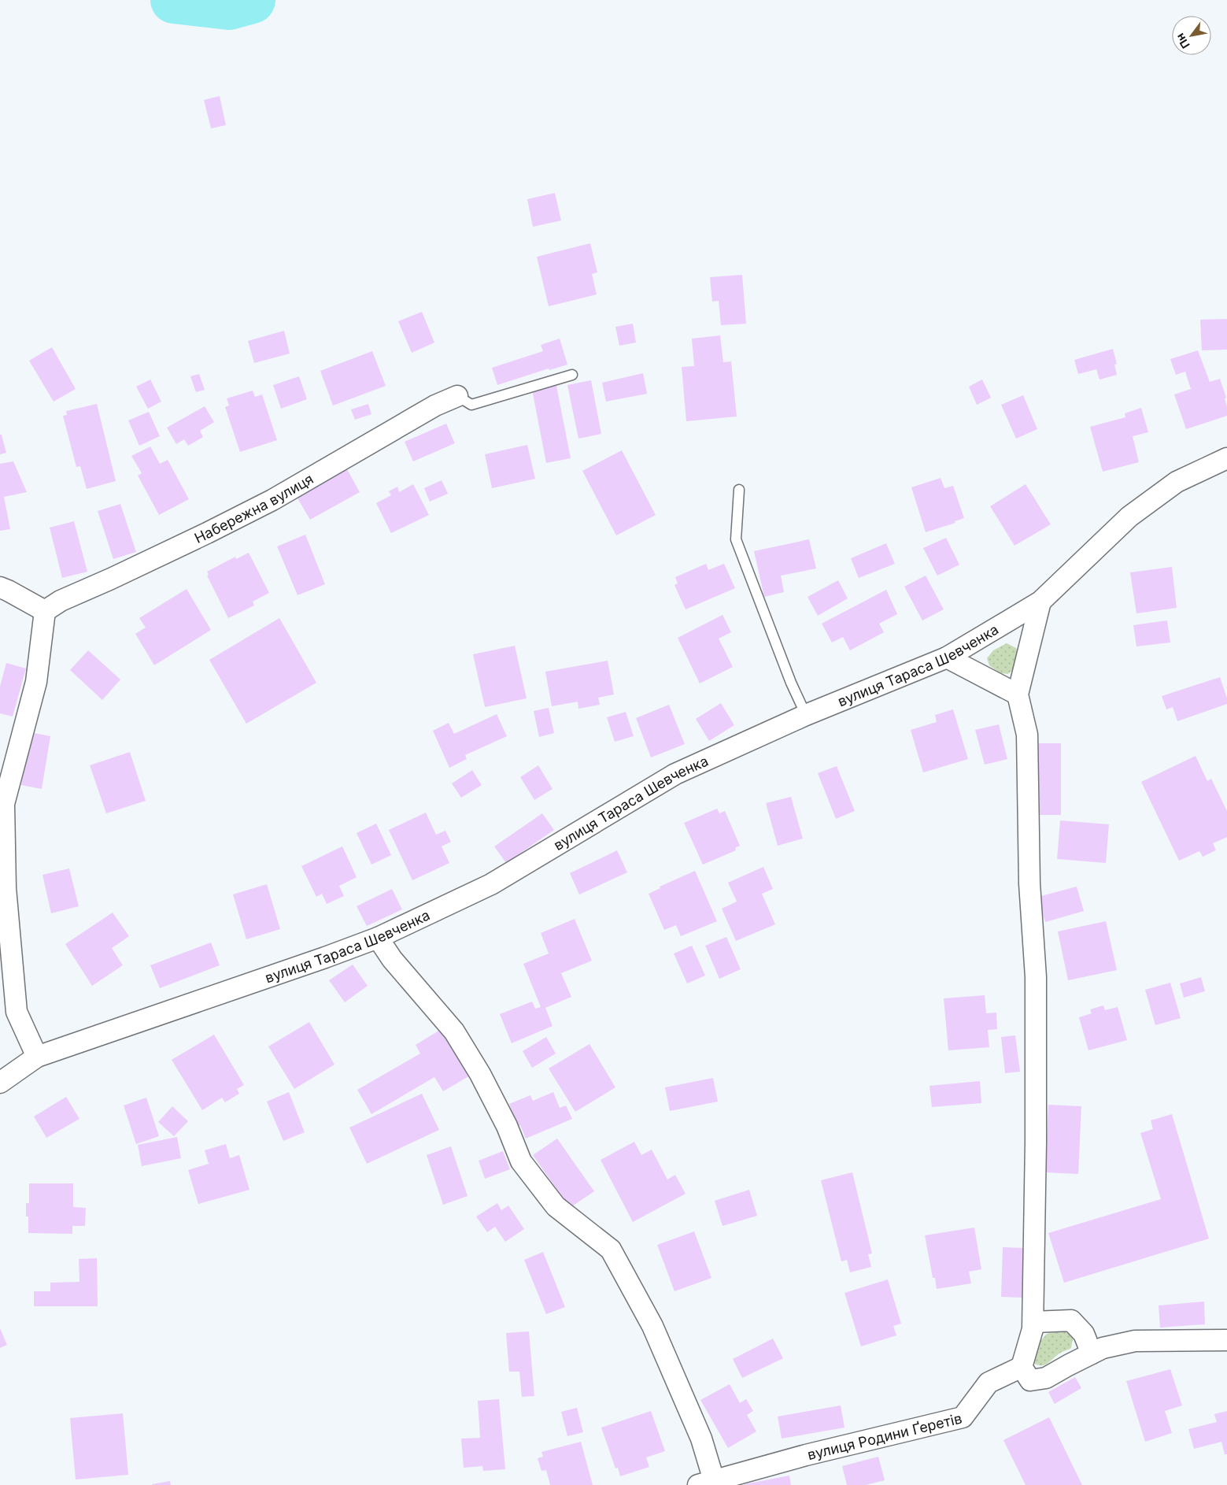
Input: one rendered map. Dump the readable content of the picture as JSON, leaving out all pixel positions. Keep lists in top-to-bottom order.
{
  "streets": {
    "street": ["Набережна вулиця", "вулиця Тараса Шевченка", "вулиця Родини Ґеретів"]
  },
  "north": "bottom left"
}
